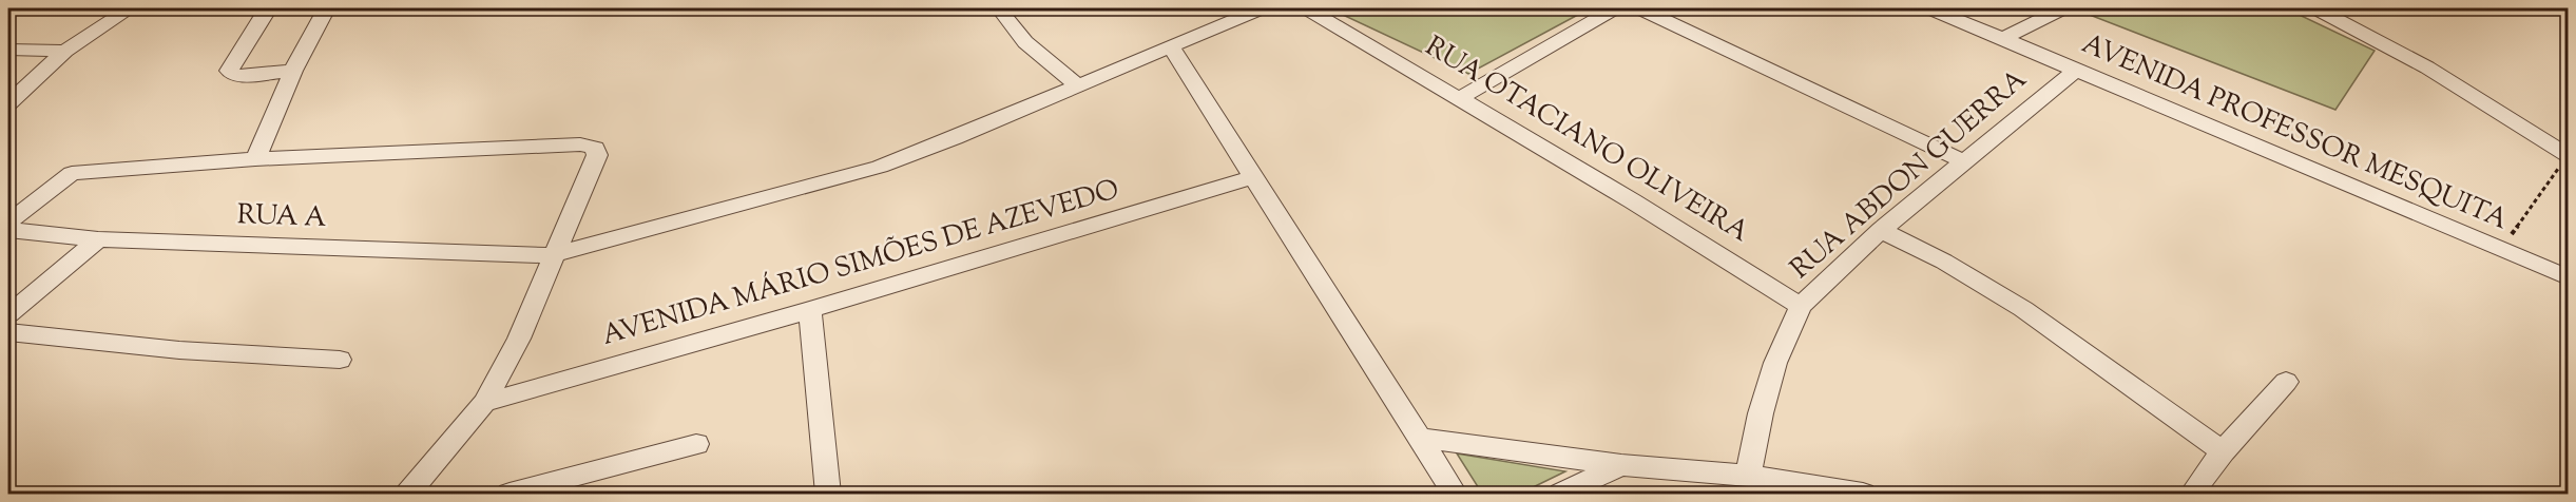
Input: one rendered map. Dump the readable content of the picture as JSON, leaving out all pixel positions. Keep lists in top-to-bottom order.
{
  "streets": {
    "street": [
      "AVENIDA PROFESSOR MESQUITA",
      "RUA OTACIANO OLIVEIRA",
      "RUA ABDON GUERRA",
      "RUA A",
      "AVENIDA MÁRIO SIMÕES DE AZEVEDO"
    ]
  },
  "crossings": [
    ["AVENIDA PROFESSOR MESQUITA", "RUA ABDON GUERRA"],
    ["RUA OTACIANO OLIVEIRA", "RUA ABDON GUERRA"]
  ]
}
